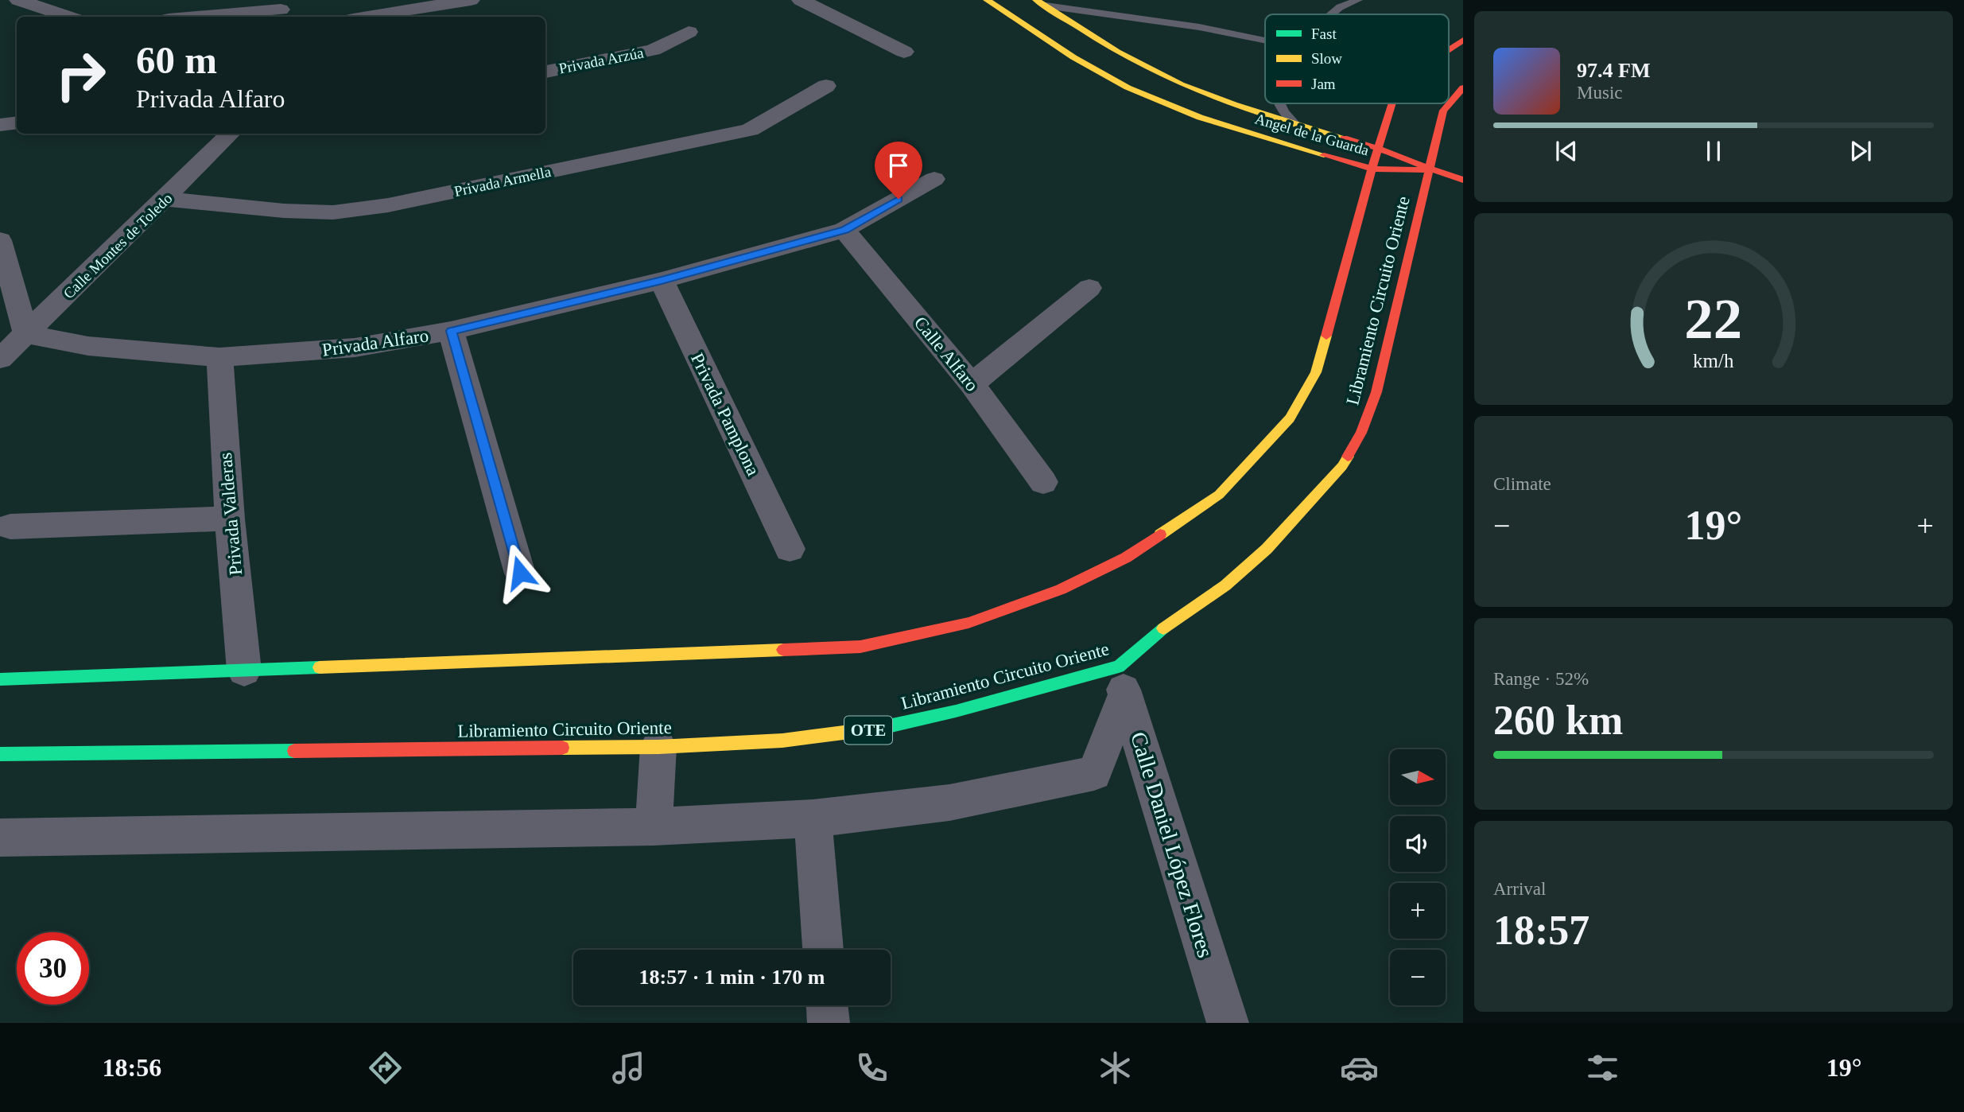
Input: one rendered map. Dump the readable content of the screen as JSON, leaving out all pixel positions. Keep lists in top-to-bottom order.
{
  "streets": {
    "main road": ["Angel de la Guarda", "Libramiento Circuito Oriente", "OTE"],
    "street": [
      "Privada Arzúa",
      "Privada Armella",
      "Calle Montes de Toledo",
      "Privada Alfaro",
      "Calle Alfaro",
      "Privada Pamplona",
      "Privada Valderas",
      "Calle Daniel López Flores"
    ]
  },
  "crossings": [
    ["Angel de la Guarda", "Libramiento Circuito Oriente"],
    ["Privada Armella", "Calle Montes de Toledo"],
    ["Calle Montes de Toledo", "Privada Alfaro"],
    ["Libramiento Circuito Oriente", "Calle Daniel López Flores"],
    ["Privada Alfaro", "Calle Alfaro"],
    ["Privada Alfaro", "Privada Pamplona"],
    ["Privada Alfaro", "Privada Valderas"]
  ],
  "legend": ["Fast", "Slow", "Jam"],
  "north": "right",
  "page": {
    "turn": ["60 m", "Privada Alfaro"],
    "song": ["97.4 FM", "Music"],
    "tile": [
      "Climate",
      ["Range · 52%", "260 km"],
      ["Arrival", "18:57"]
    ],
    "heat": ["−", "19°", "+"],
    "map_buttons": ["+", "−"],
    "limit": "30",
    "trip": "18:57 · 1 min · 170 m",
    "tabs": ["18:56", "19°"],
    "gauge": ["22", "km/h"]
  }
}
